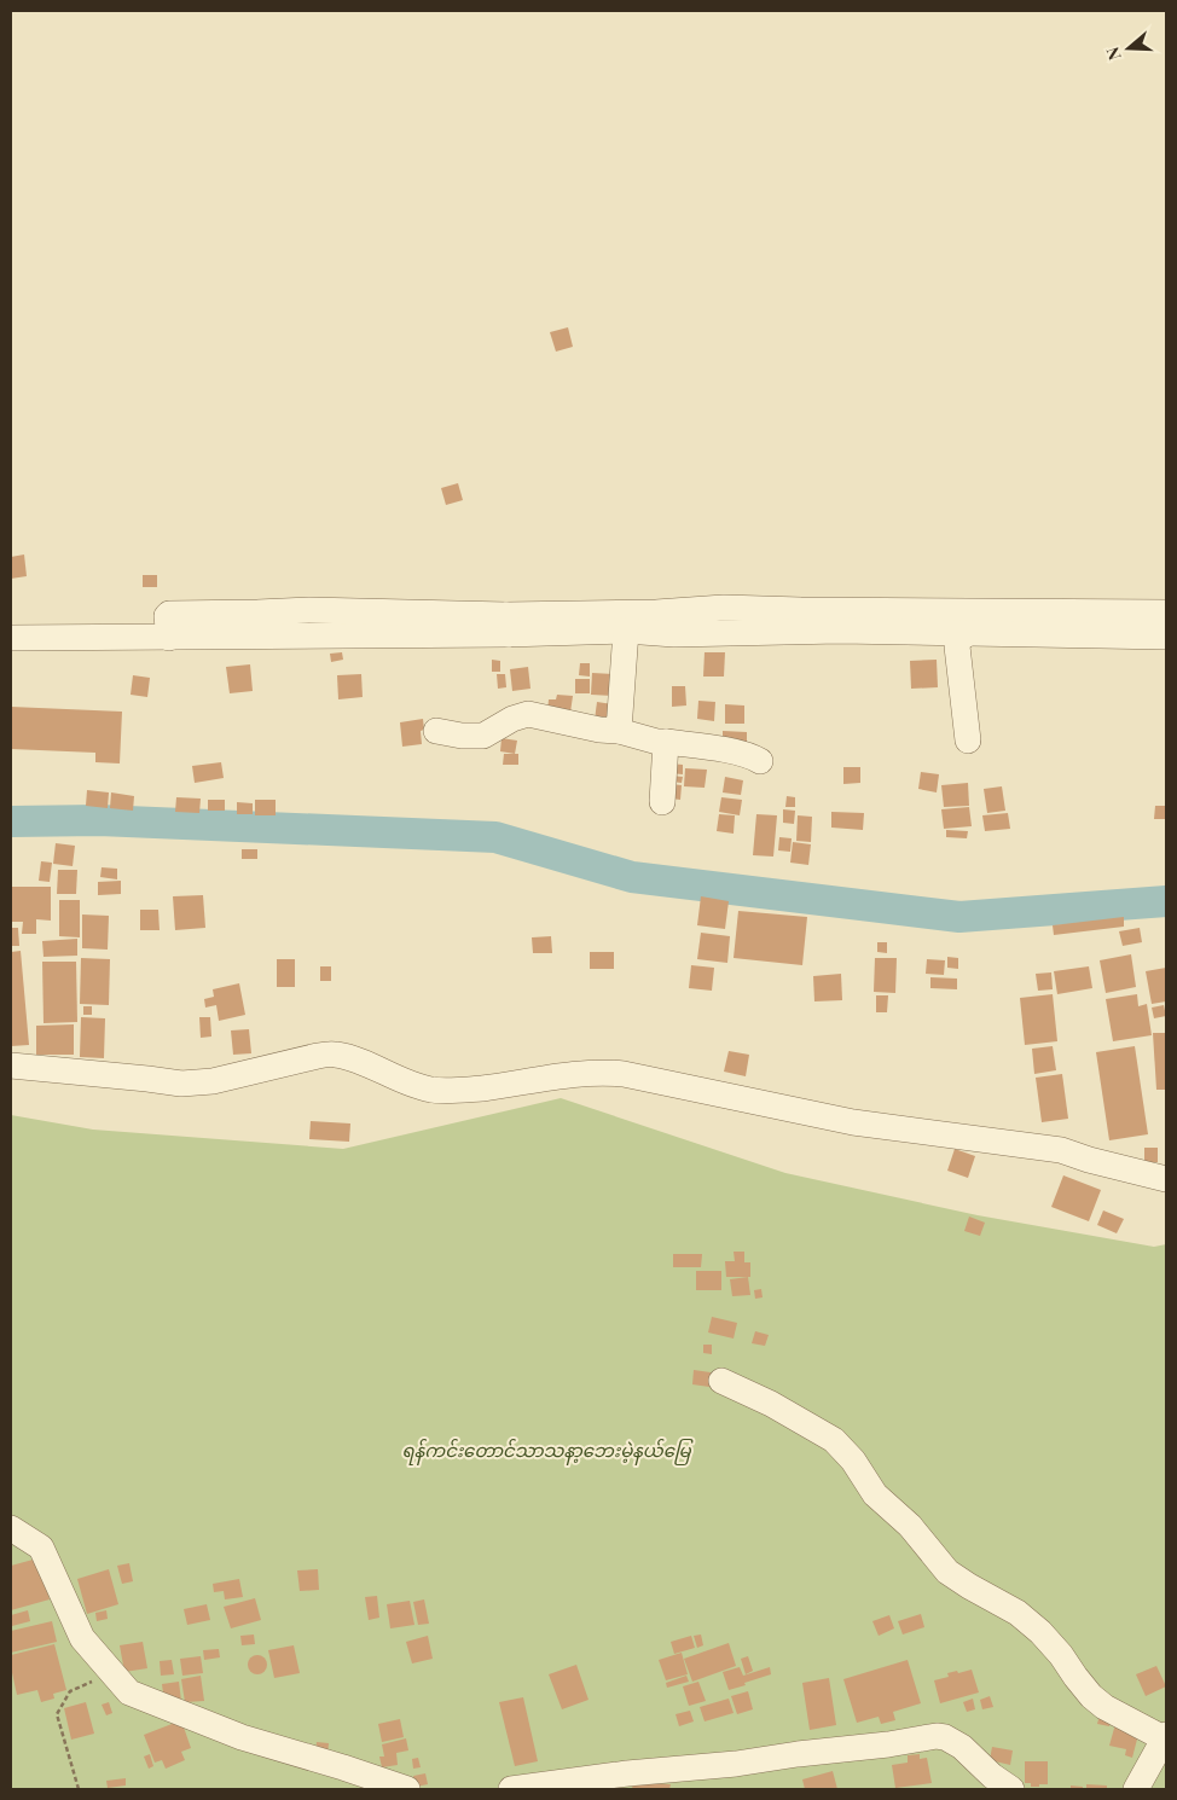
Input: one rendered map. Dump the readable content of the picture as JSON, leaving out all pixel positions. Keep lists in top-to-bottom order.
{
  "parks": ["ရန်ကင်းတောင်သာသနာ့ဘေးမဲ့နယ်မြေ"],
  "north": "left"
}
